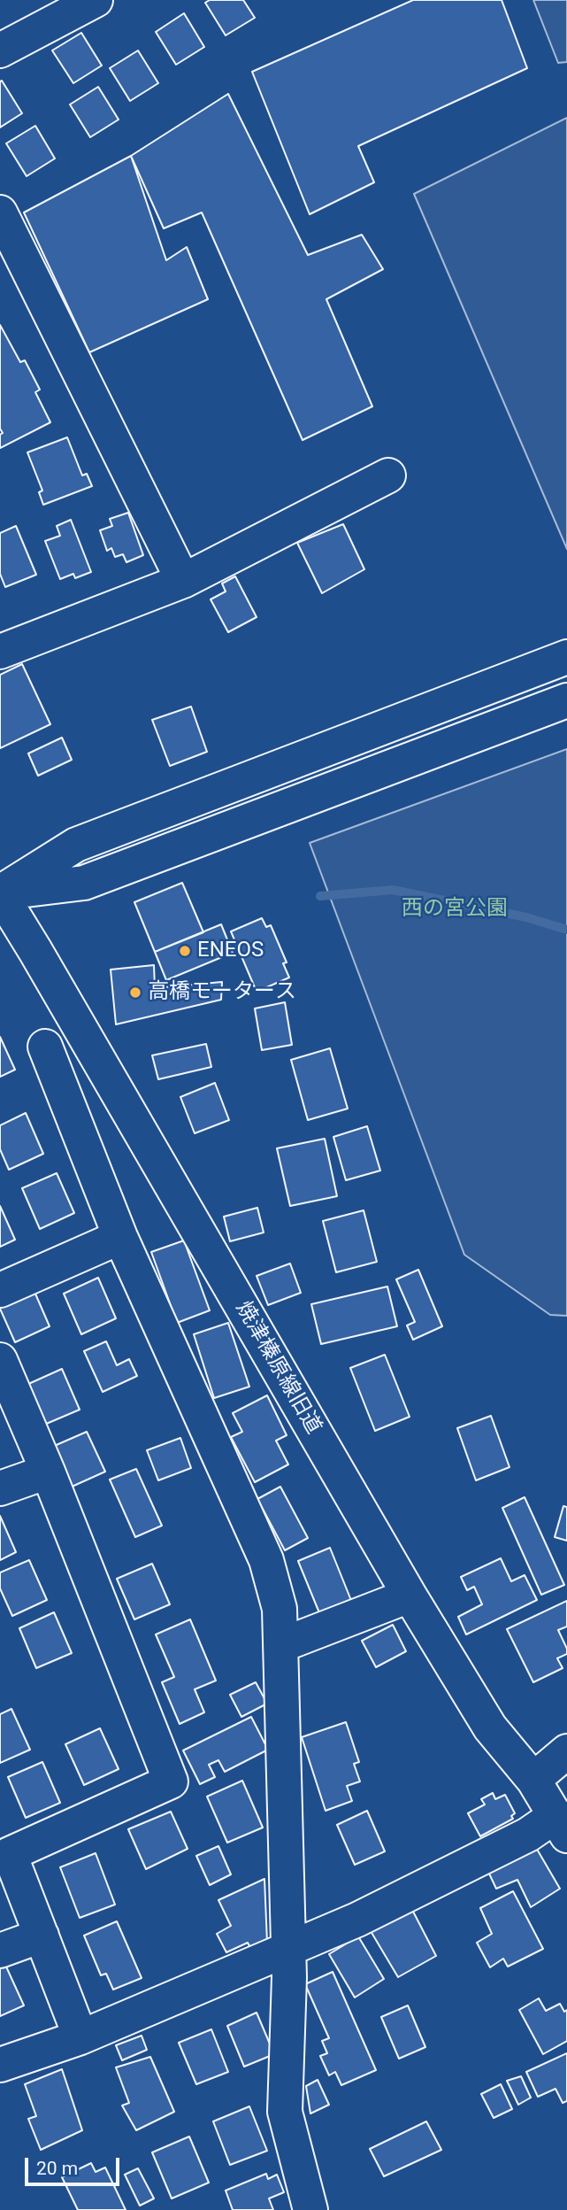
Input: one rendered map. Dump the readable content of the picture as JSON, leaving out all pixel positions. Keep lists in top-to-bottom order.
{
  "streets": {
    "street": ["焼津榛原線旧道"]
  },
  "parks": ["西の宮公園"],
  "places": ["ENEOS", "高橋モータース"],
  "scale_bar": "20 m"
}
